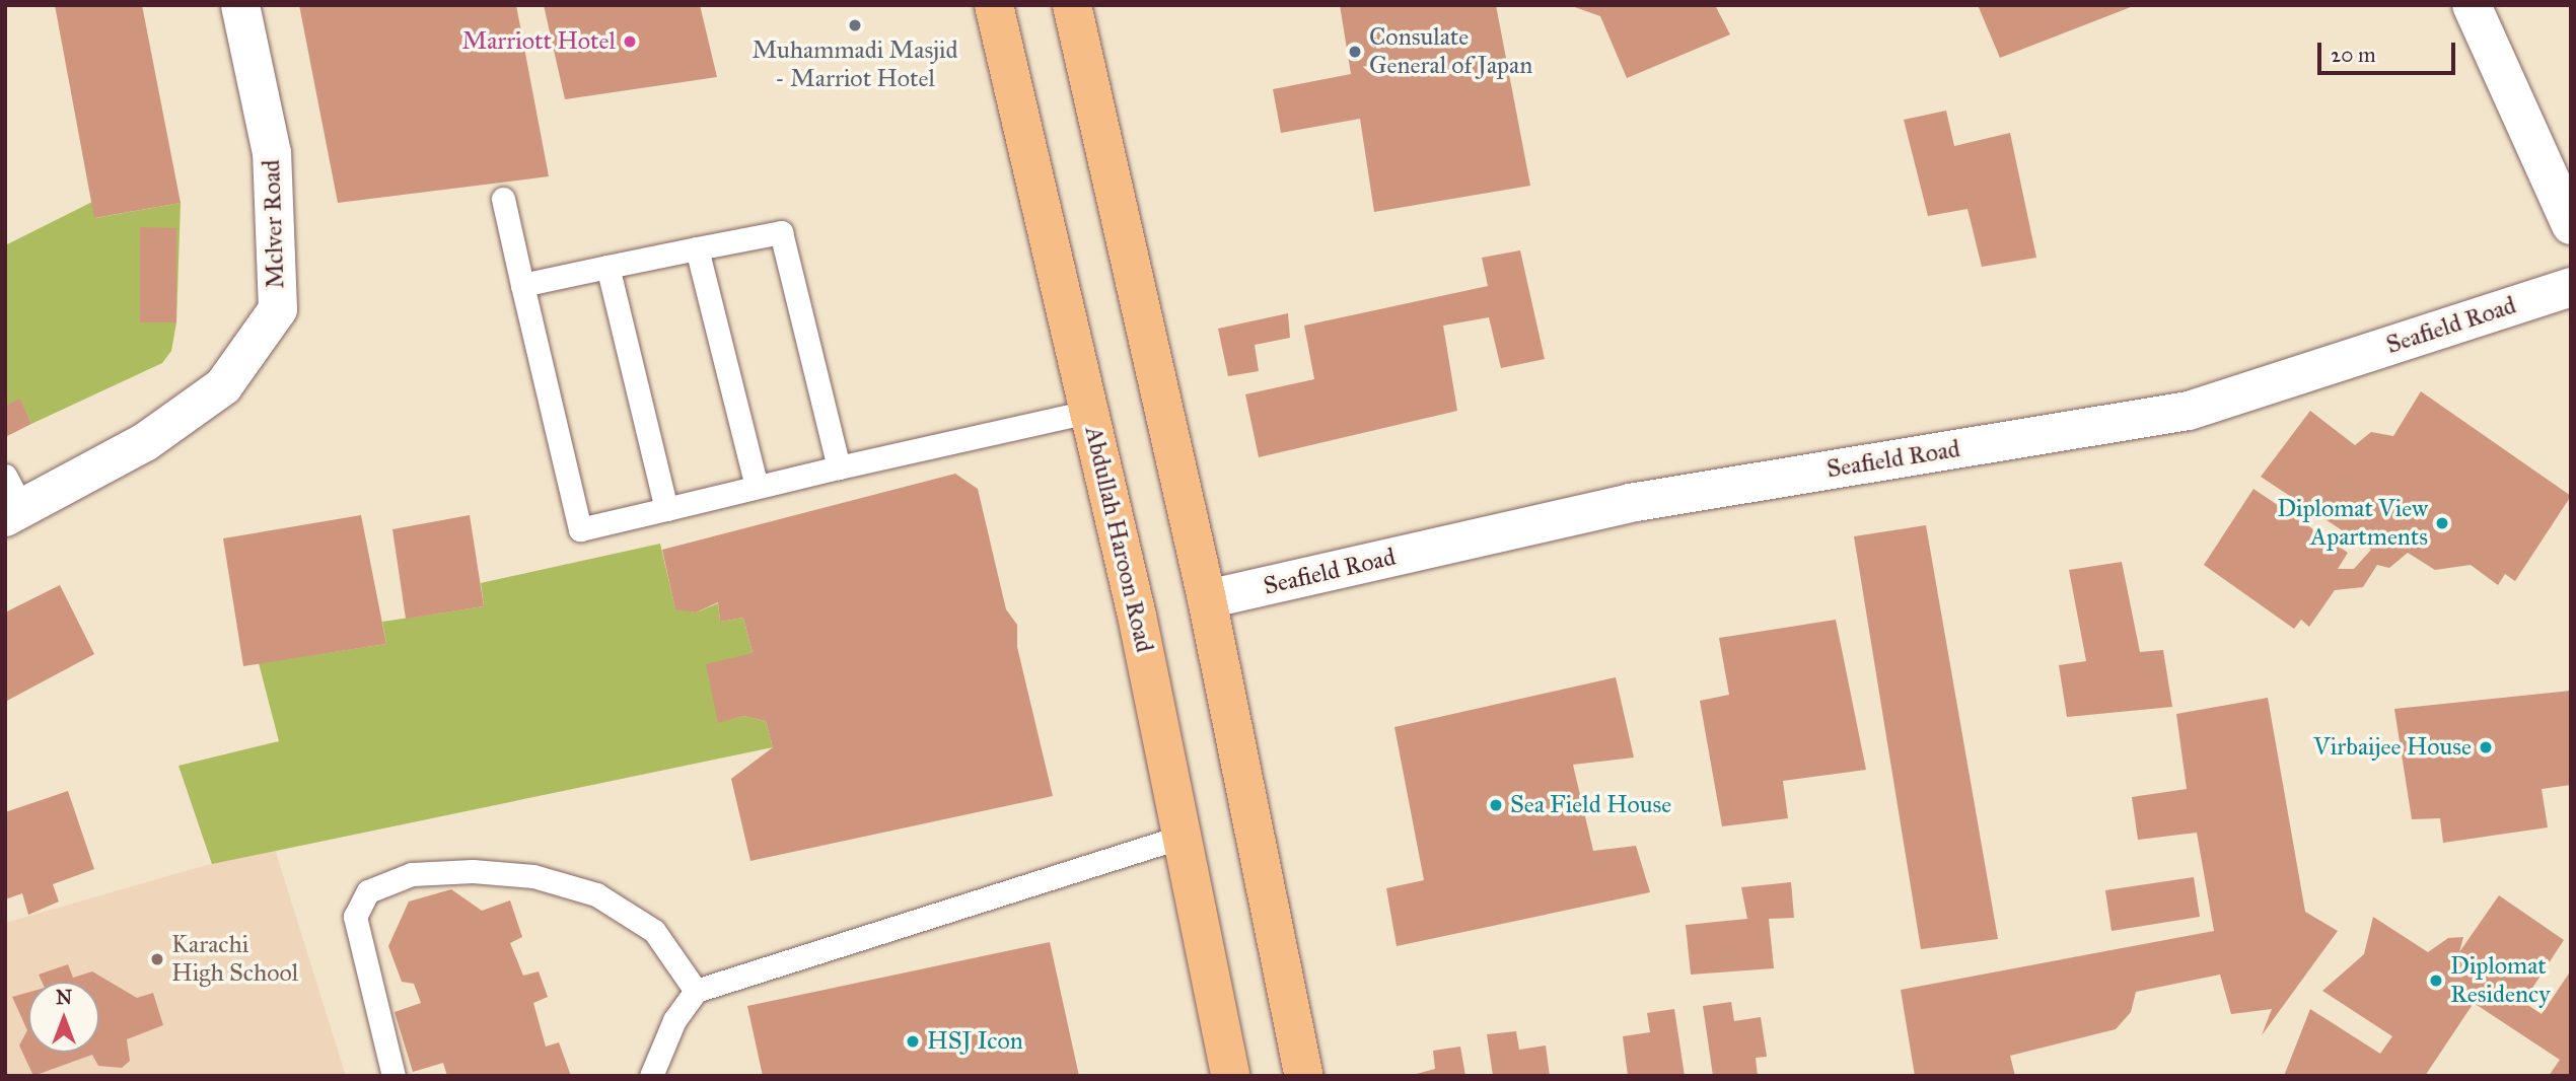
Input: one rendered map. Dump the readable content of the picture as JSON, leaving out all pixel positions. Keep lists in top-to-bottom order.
{
  "streets": {
    "main road": ["Abdullah Haroon Road"],
    "street": ["Mclver Road", "Seafield Road"]
  },
  "places": [
    "Muhammadi Masjid - Marriot Hotel",
    "Marriott Hotel",
    "Consulate General of Japan",
    "Diplomat View Apartments",
    "Virbaijee House",
    "Sea Field House",
    "Karachi High School",
    "Diplomat Residency",
    "HSJ Icon"
  ],
  "scale_bar": "20 m",
  "north": "top"
}
